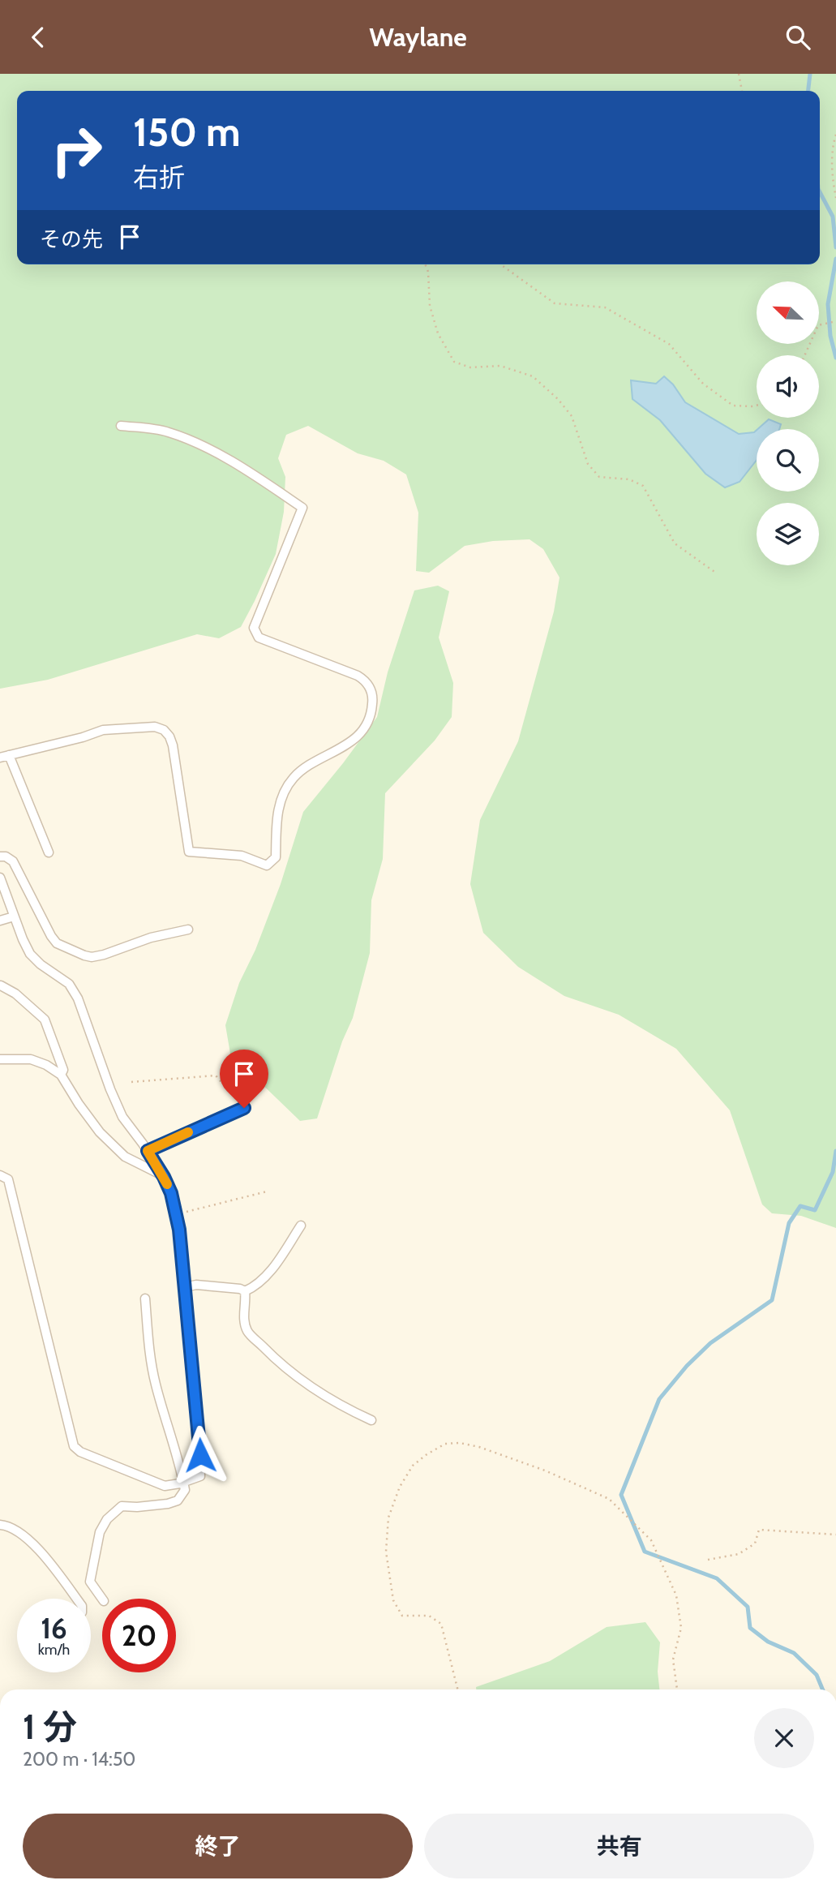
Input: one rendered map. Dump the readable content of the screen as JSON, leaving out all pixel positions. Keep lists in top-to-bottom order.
{
  "north": "top left",
  "page": {
    "header": "Waylane",
    "turn": ["150 m", "右折"],
    "then": "その先",
    "speed": "16 km/h",
    "limit": "20",
    "heading": ["1 分", "200 m · 14:50"],
    "buttons": ["終了", "共有"]
  }
}
